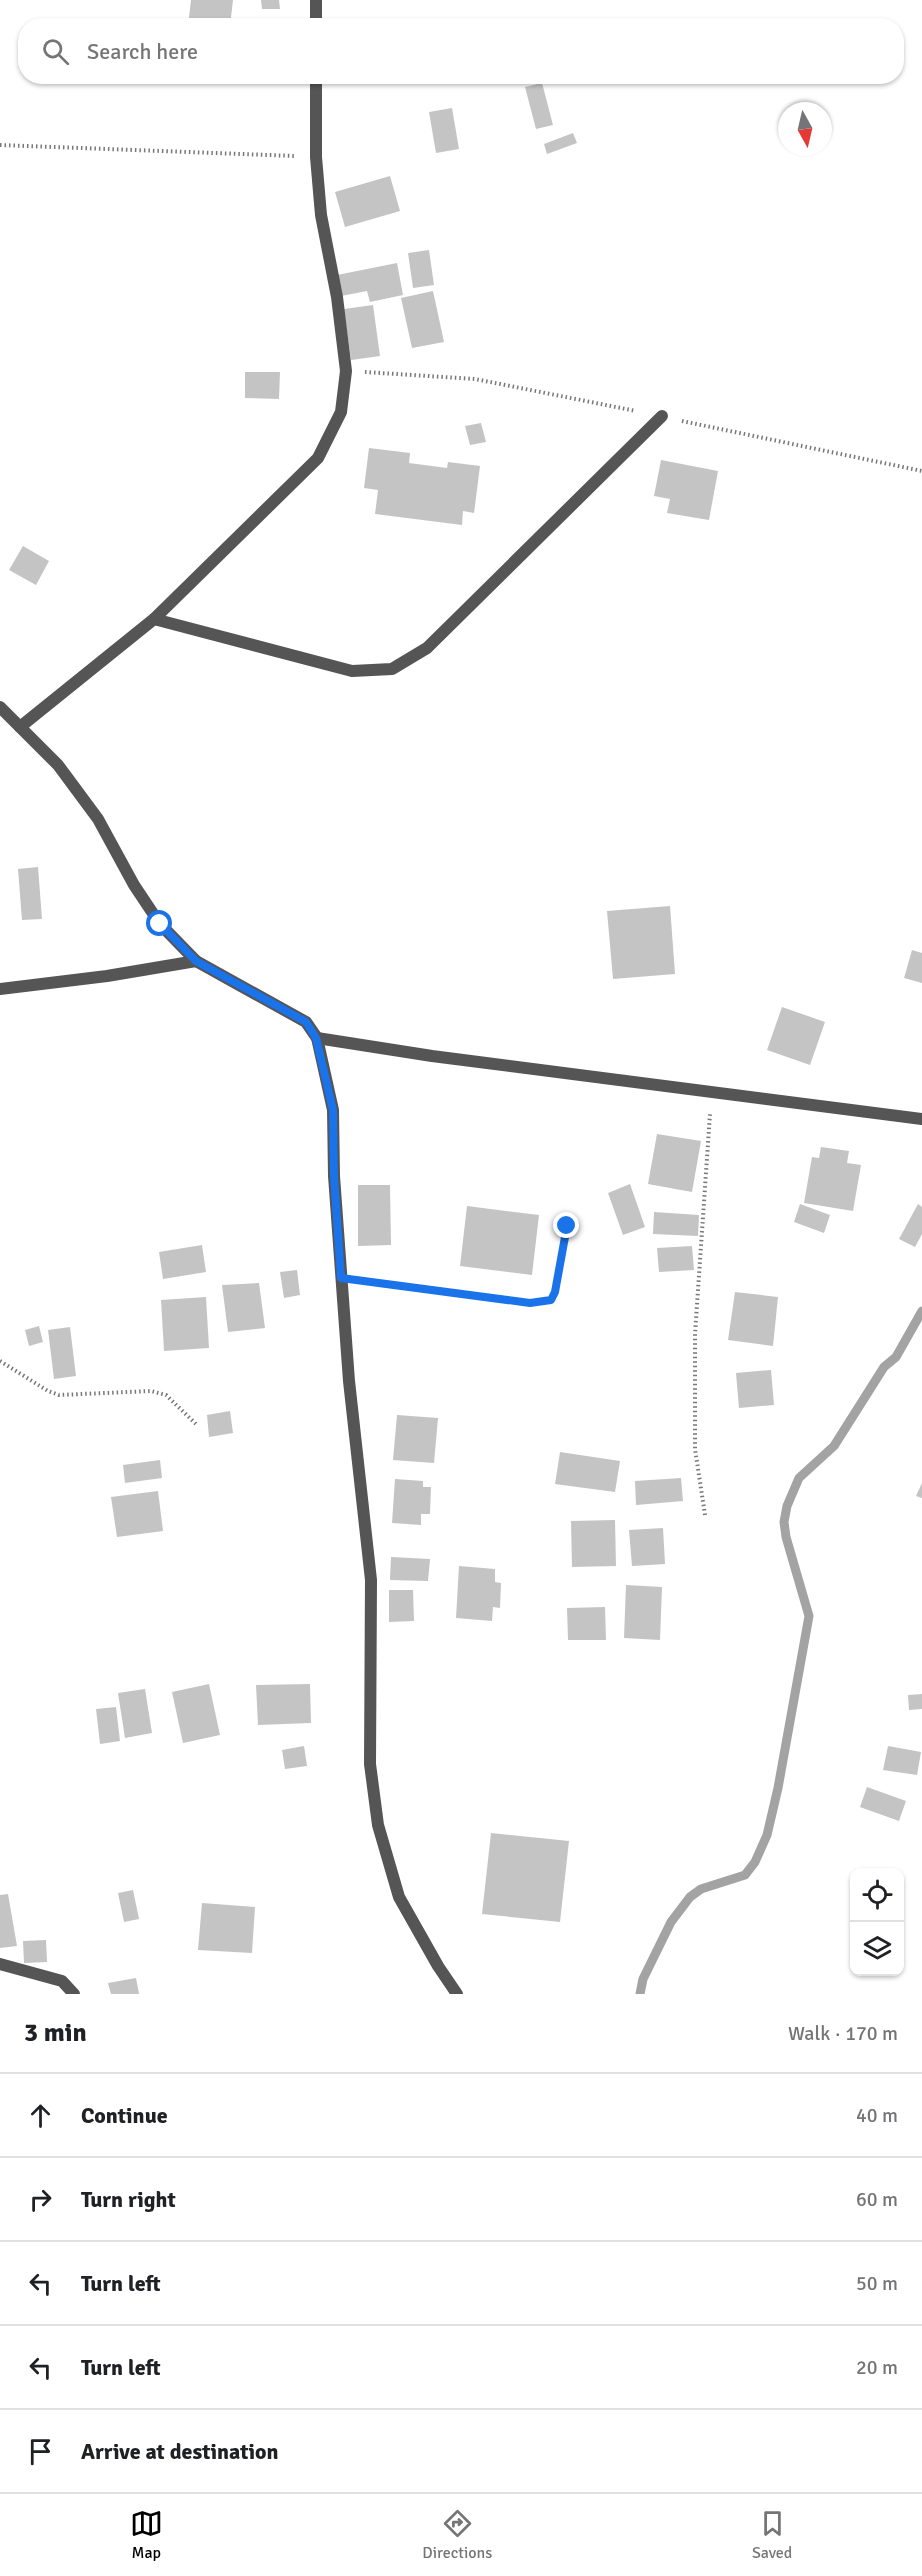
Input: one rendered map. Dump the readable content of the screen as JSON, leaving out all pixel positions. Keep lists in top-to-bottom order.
{
  "north": "bottom",
  "page": {
    "search": "Search here",
    "heading": ["3 min", "Walk · 170 m"],
    "list": [
      ["Continue", "40 m"],
      ["Turn right", "60 m"],
      ["Turn left", "50 m"],
      ["Turn left", "20 m"],
      "Arrive at destination"
    ],
    "nav": ["Map", "Directions", "Saved"]
  }
}
